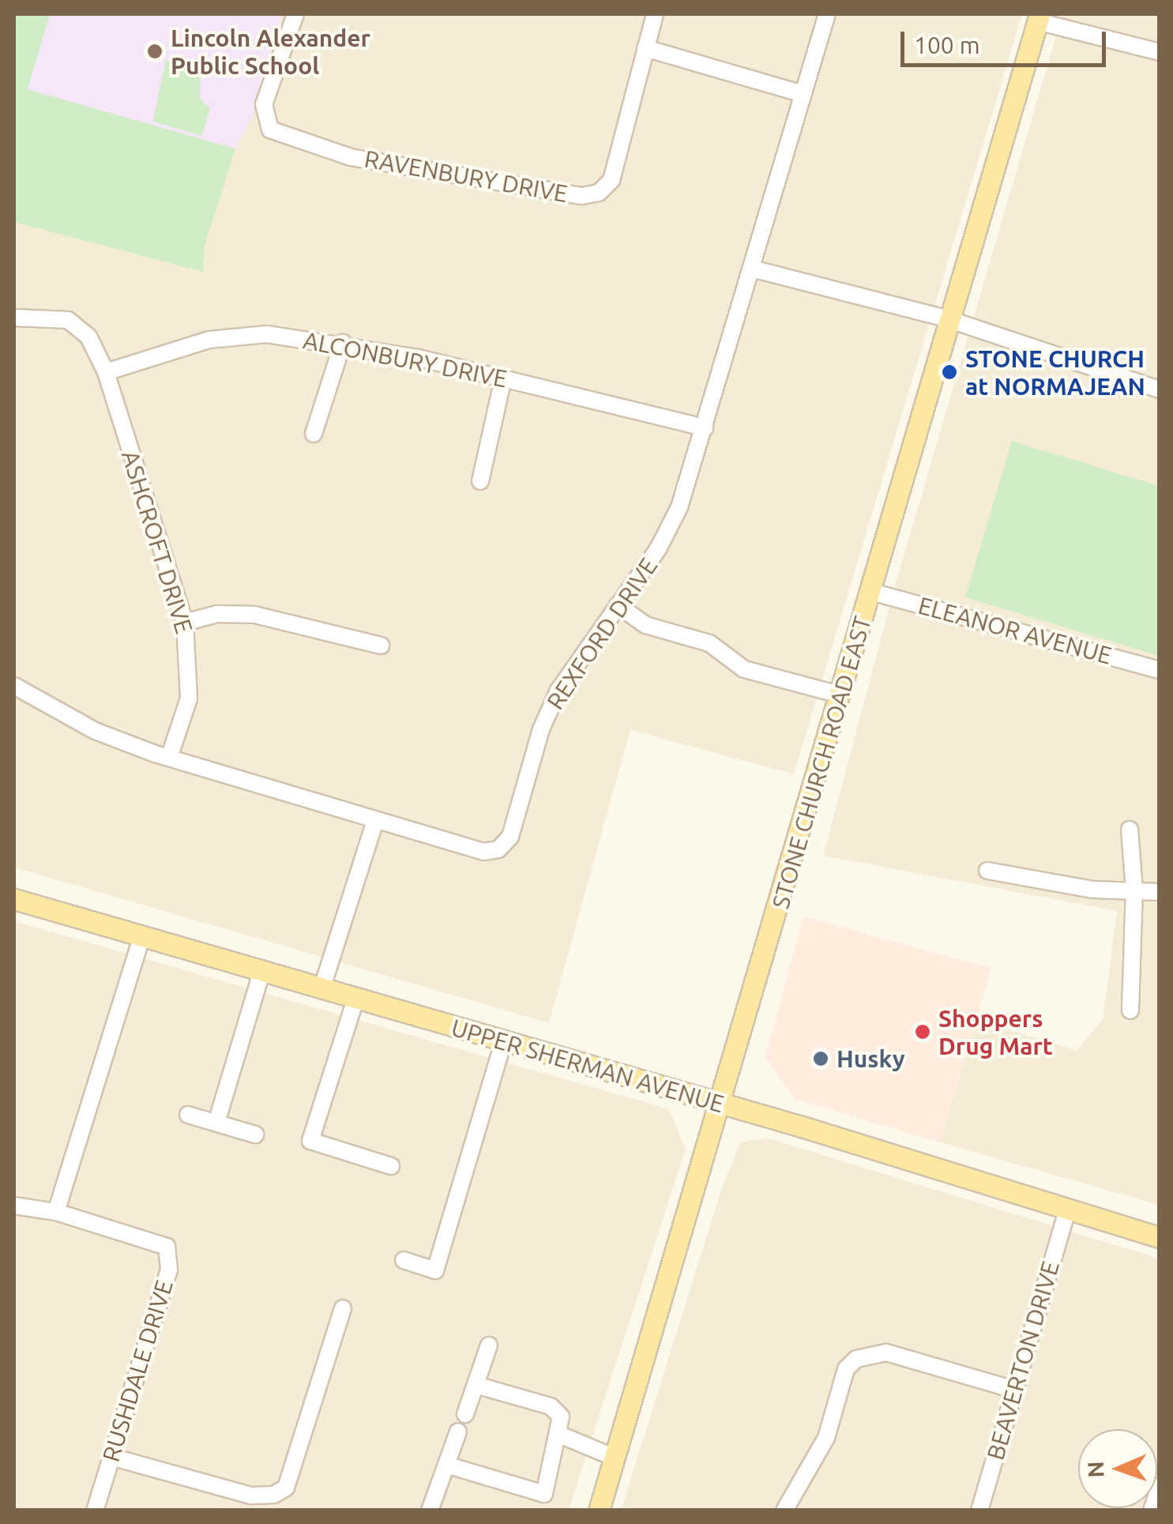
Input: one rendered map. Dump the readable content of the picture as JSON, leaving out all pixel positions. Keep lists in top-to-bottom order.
{
  "streets": {
    "main road": ["STONE CHURCH ROAD EAST", "UPPER SHERMAN AVENUE"],
    "street": [
      "RAVENBURY DRIVE",
      "ALCONBURY DRIVE",
      "ASHCROFT DRIVE",
      "ELEANOR AVENUE",
      "REXFORD DRIVE",
      "BEAVERTON DRIVE",
      "RUSHDALE DRIVE"
    ]
  },
  "crossings": [
    ["ALCONBURY DRIVE", "ASHCROFT DRIVE"],
    ["ALCONBURY DRIVE", "REXFORD DRIVE"],
    ["ASHCROFT DRIVE", "REXFORD DRIVE"],
    ["ELEANOR AVENUE", "STONE CHURCH ROAD EAST"],
    ["STONE CHURCH ROAD EAST", "UPPER SHERMAN AVENUE"],
    ["UPPER SHERMAN AVENUE", "BEAVERTON DRIVE"]
  ],
  "places": [
    "Lincoln Alexander Public School",
    "STONE CHURCH at NORMAJEAN",
    "Shoppers Drug Mart",
    "Husky"
  ],
  "scale_bar": "100 m",
  "north": "left"
}
